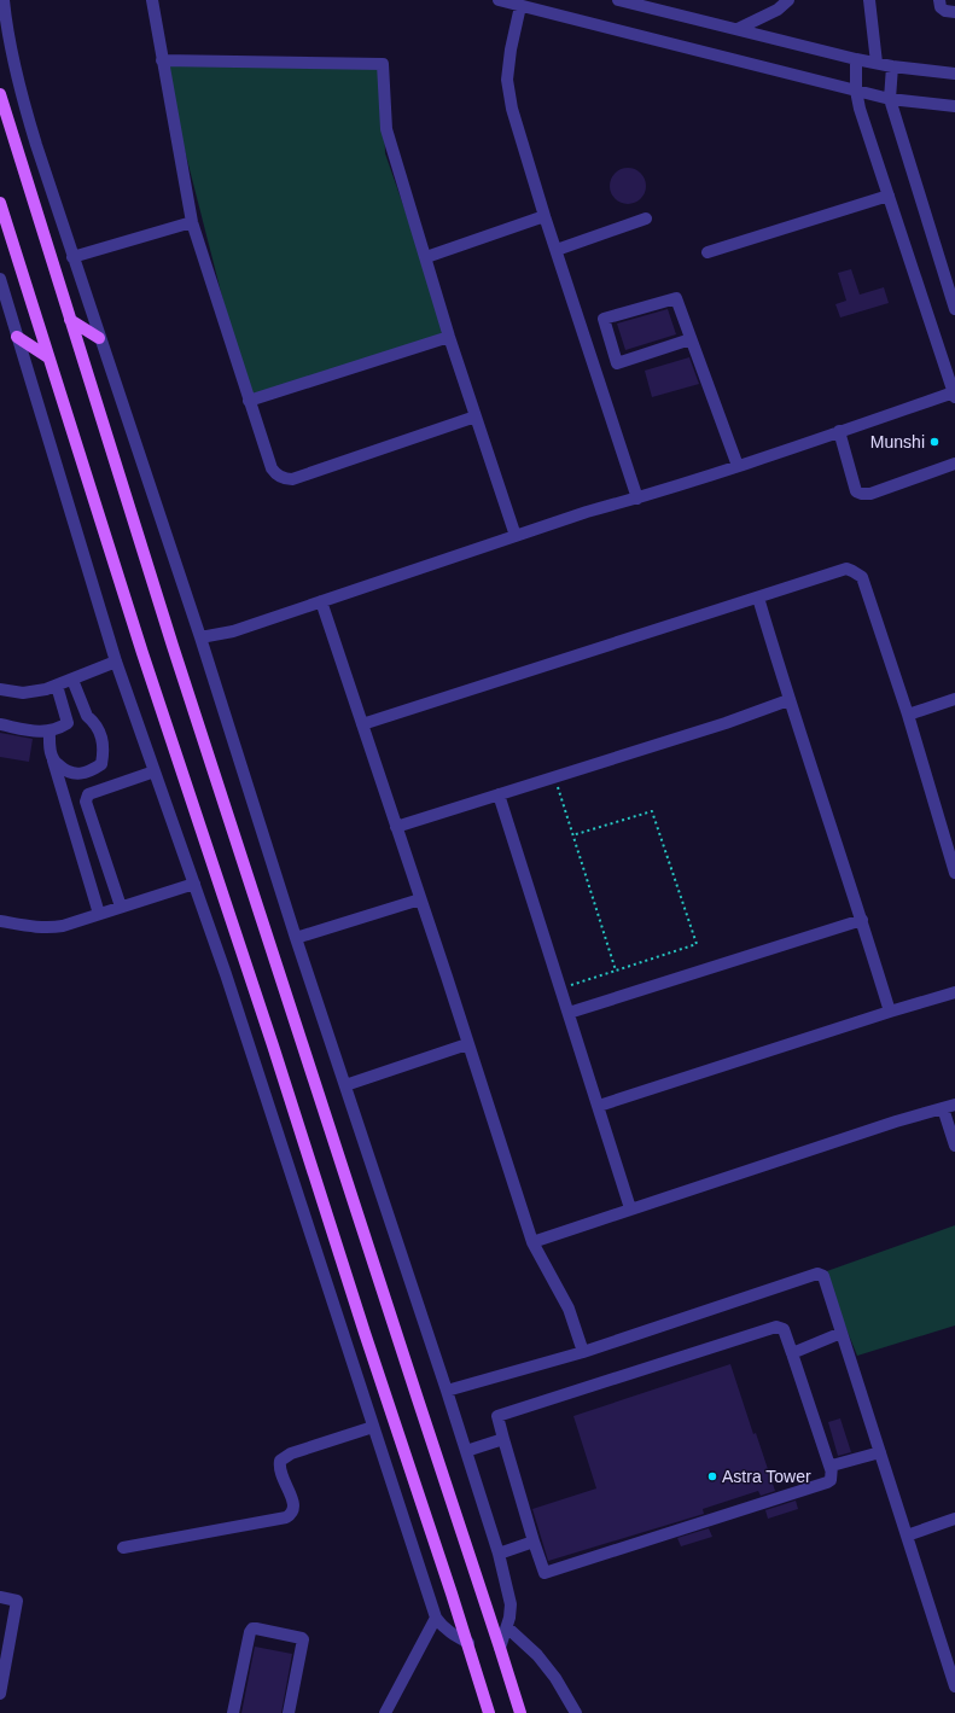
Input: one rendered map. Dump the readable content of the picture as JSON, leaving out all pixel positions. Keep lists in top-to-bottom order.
{
  "places": ["Munshi", "Astra Tower"]
}
